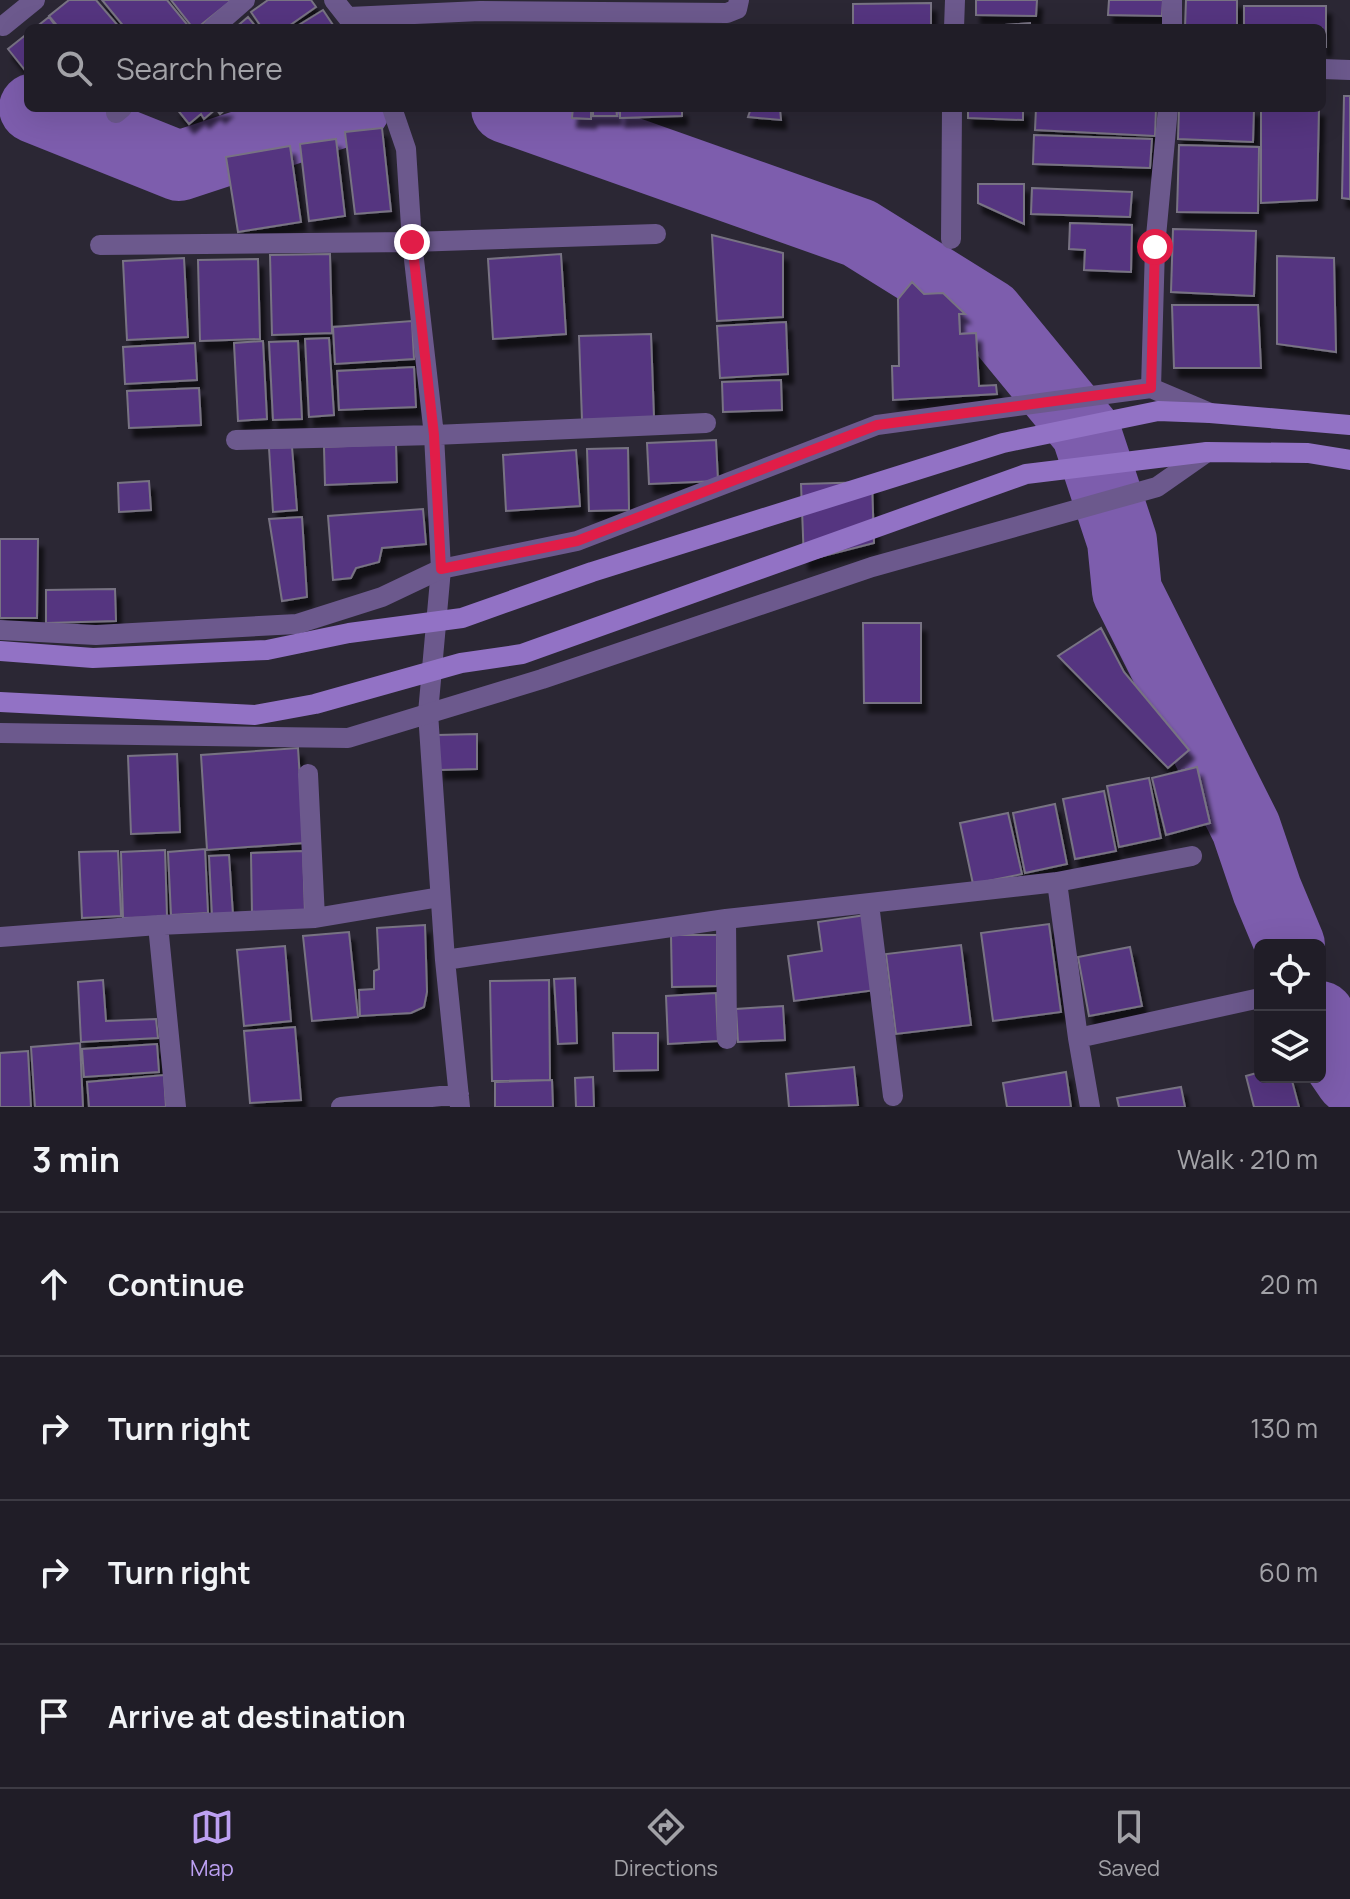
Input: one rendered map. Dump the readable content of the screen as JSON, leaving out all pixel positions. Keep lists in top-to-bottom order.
{
  "page": {
    "search": "Search here",
    "heading": ["3 min", "Walk · 210 m"],
    "list": [
      ["Continue", "20 m"],
      ["Turn right", "130 m"],
      ["Turn right", "60 m"],
      "Arrive at destination"
    ],
    "nav": ["Map", "Directions", "Saved"]
  }
}
